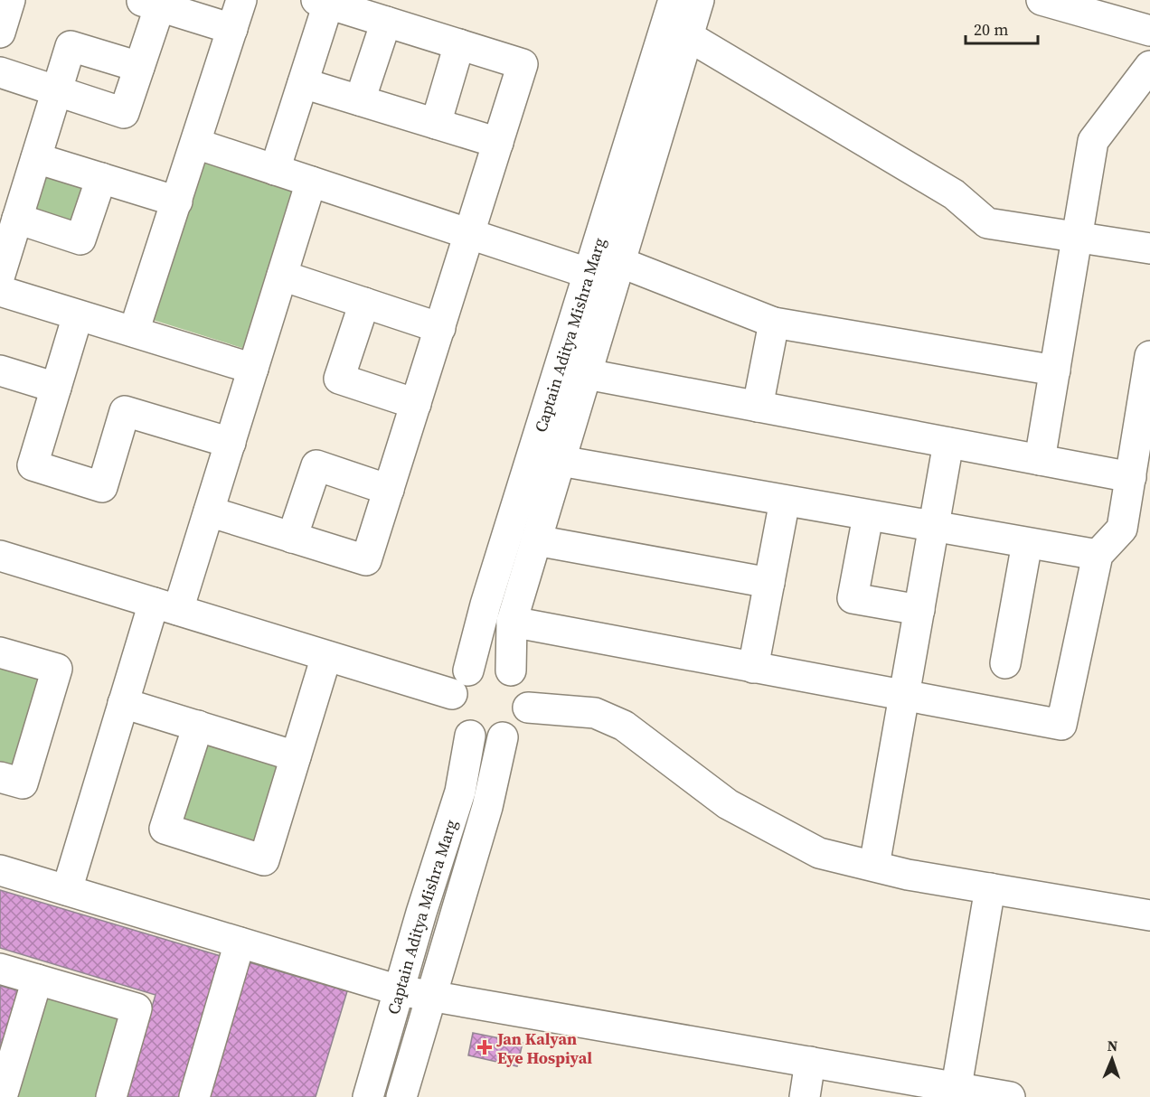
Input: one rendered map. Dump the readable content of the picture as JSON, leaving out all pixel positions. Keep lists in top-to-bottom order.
{
  "streets": {
    "street": ["Captain Aditya Mishra Marg"]
  },
  "places": {
    "health": ["Jan Kalyan Eye Hospiyal"]
  },
  "scale_bar": "20 m",
  "north": "top"
}
